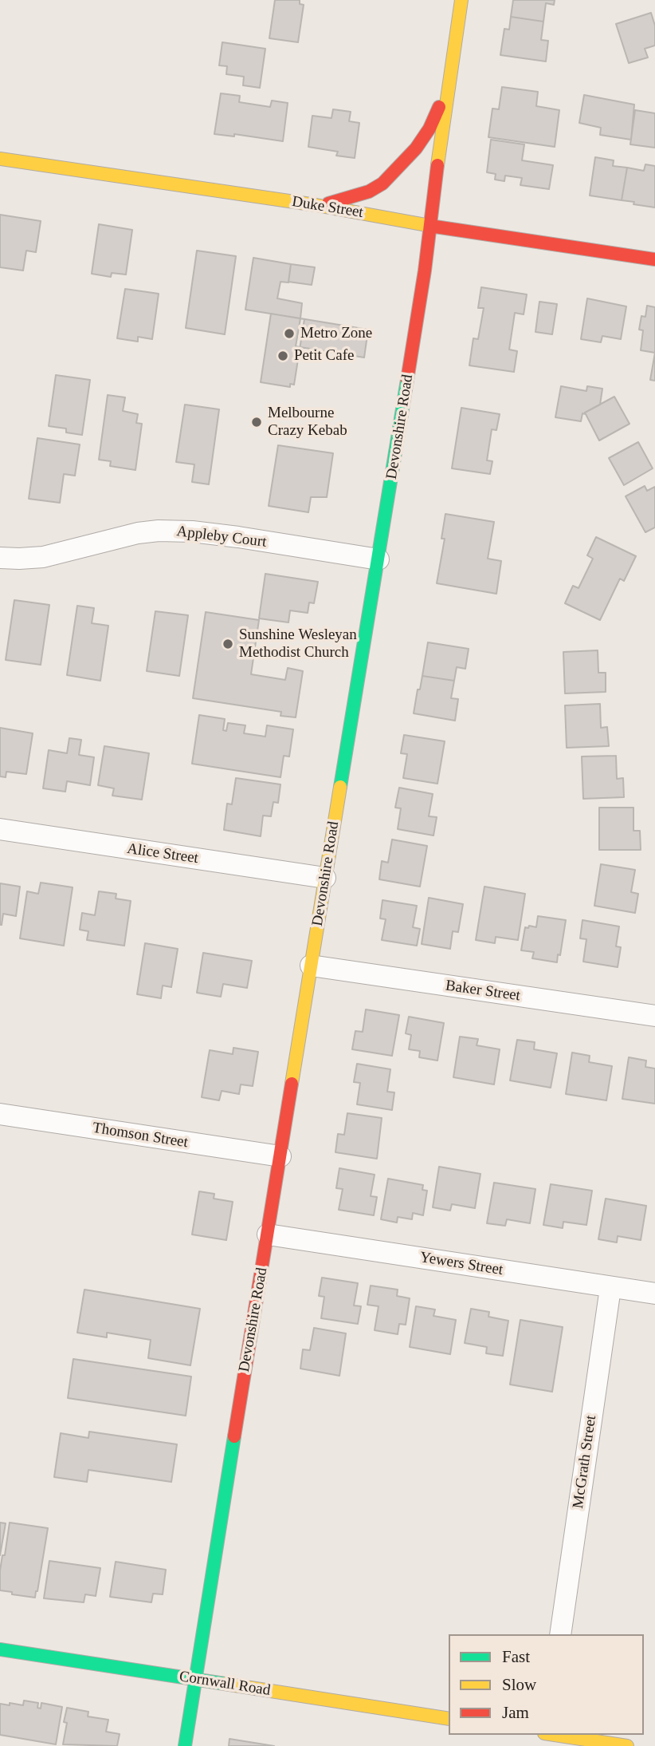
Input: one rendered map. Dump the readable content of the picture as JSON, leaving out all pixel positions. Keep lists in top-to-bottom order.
{
  "streets": {
    "main road": ["Duke Street", "Devonshire Road", "Cornwall Road"],
    "street": [
      "Appleby Court",
      "Alice Street",
      "Baker Street",
      "Thomson Street",
      "Yewers Street",
      "McGrath Street"
    ]
  },
  "crossings": [
    ["Duke Street", "Devonshire Road"],
    ["Devonshire Road", "Appleby Court"],
    ["Devonshire Road", "Alice Street"],
    ["Devonshire Road", "Baker Street"],
    ["Devonshire Road", "Thomson Street"],
    ["Devonshire Road", "Yewers Street"],
    ["Devonshire Road", "Cornwall Road"],
    ["Yewers Street", "McGrath Street"]
  ],
  "places": [
    "Metro Zone",
    "Petit Cafe",
    "Melbourne Crazy Kebab",
    "Sunshine Wesleyan Methodist Church"
  ],
  "legend": ["Fast", "Slow", "Jam"]
}
